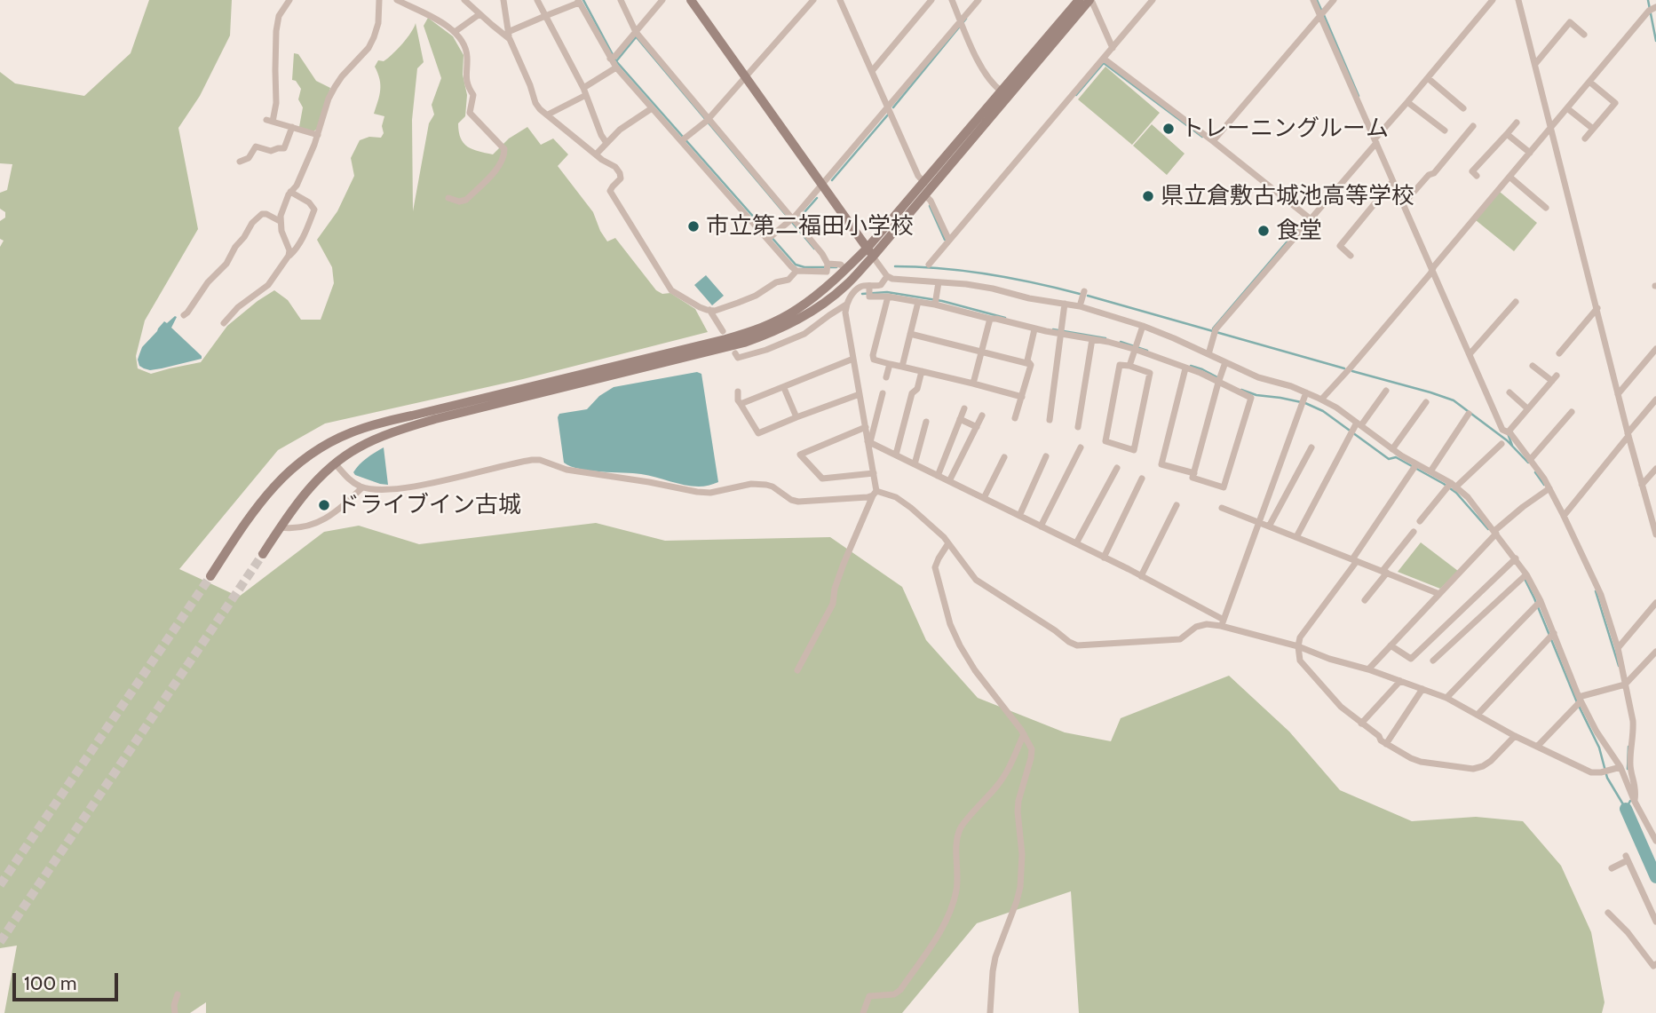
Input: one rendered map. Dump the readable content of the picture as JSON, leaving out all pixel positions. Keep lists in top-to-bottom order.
{
  "places": [
    "トレーニングルーム",
    "県立倉敷古城池高等学校",
    "市立第二福田小学校",
    "食堂",
    "ドライブイン古城"
  ],
  "scale_bar": "100 m"
}
